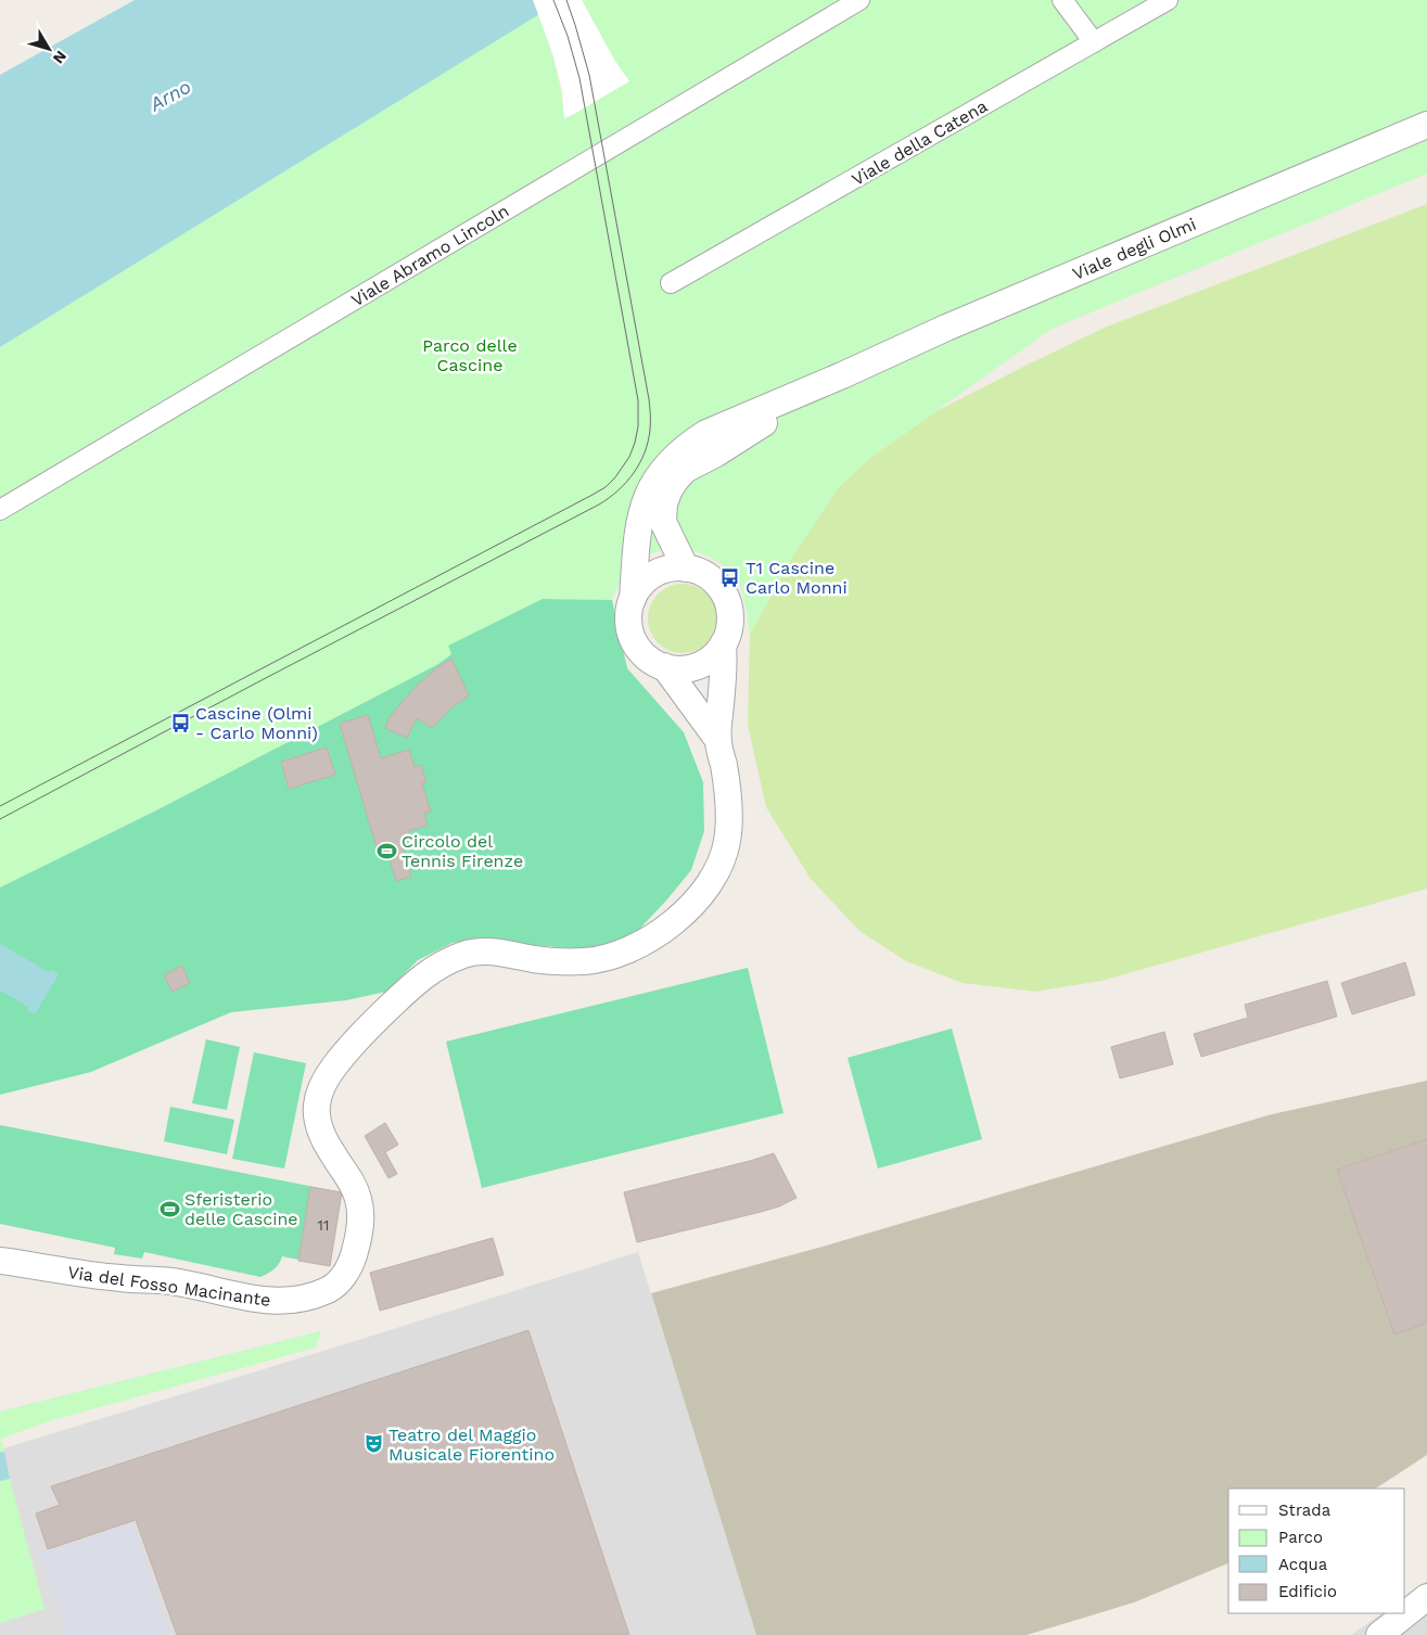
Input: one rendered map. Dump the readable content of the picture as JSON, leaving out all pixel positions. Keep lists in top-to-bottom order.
{
  "streets": {
    "street": [
      "Viale della Catena",
      "Viale degli Olmi",
      "Viale Abramo Lincoln",
      "Via del Fosso Macinante"
    ]
  },
  "water": ["Arno"],
  "parks": ["Parco delle Cascine"],
  "places": {
    "bus stop": ["T1 Cascine Carlo Monni", "Cascine (Olmi - Carlo Monni)"],
    "sports": ["Circolo del Tennis Firenze", "Sferisterio delle Cascine"],
    "theatre": ["Teatro del Maggio Musicale Fiorentino"]
  },
  "house_numbers": ["11"],
  "legend": [
    "Strada",
    "Parco",
    "Acqua",
    "Edificio"
  ],
  "north": "bottom right"
}
